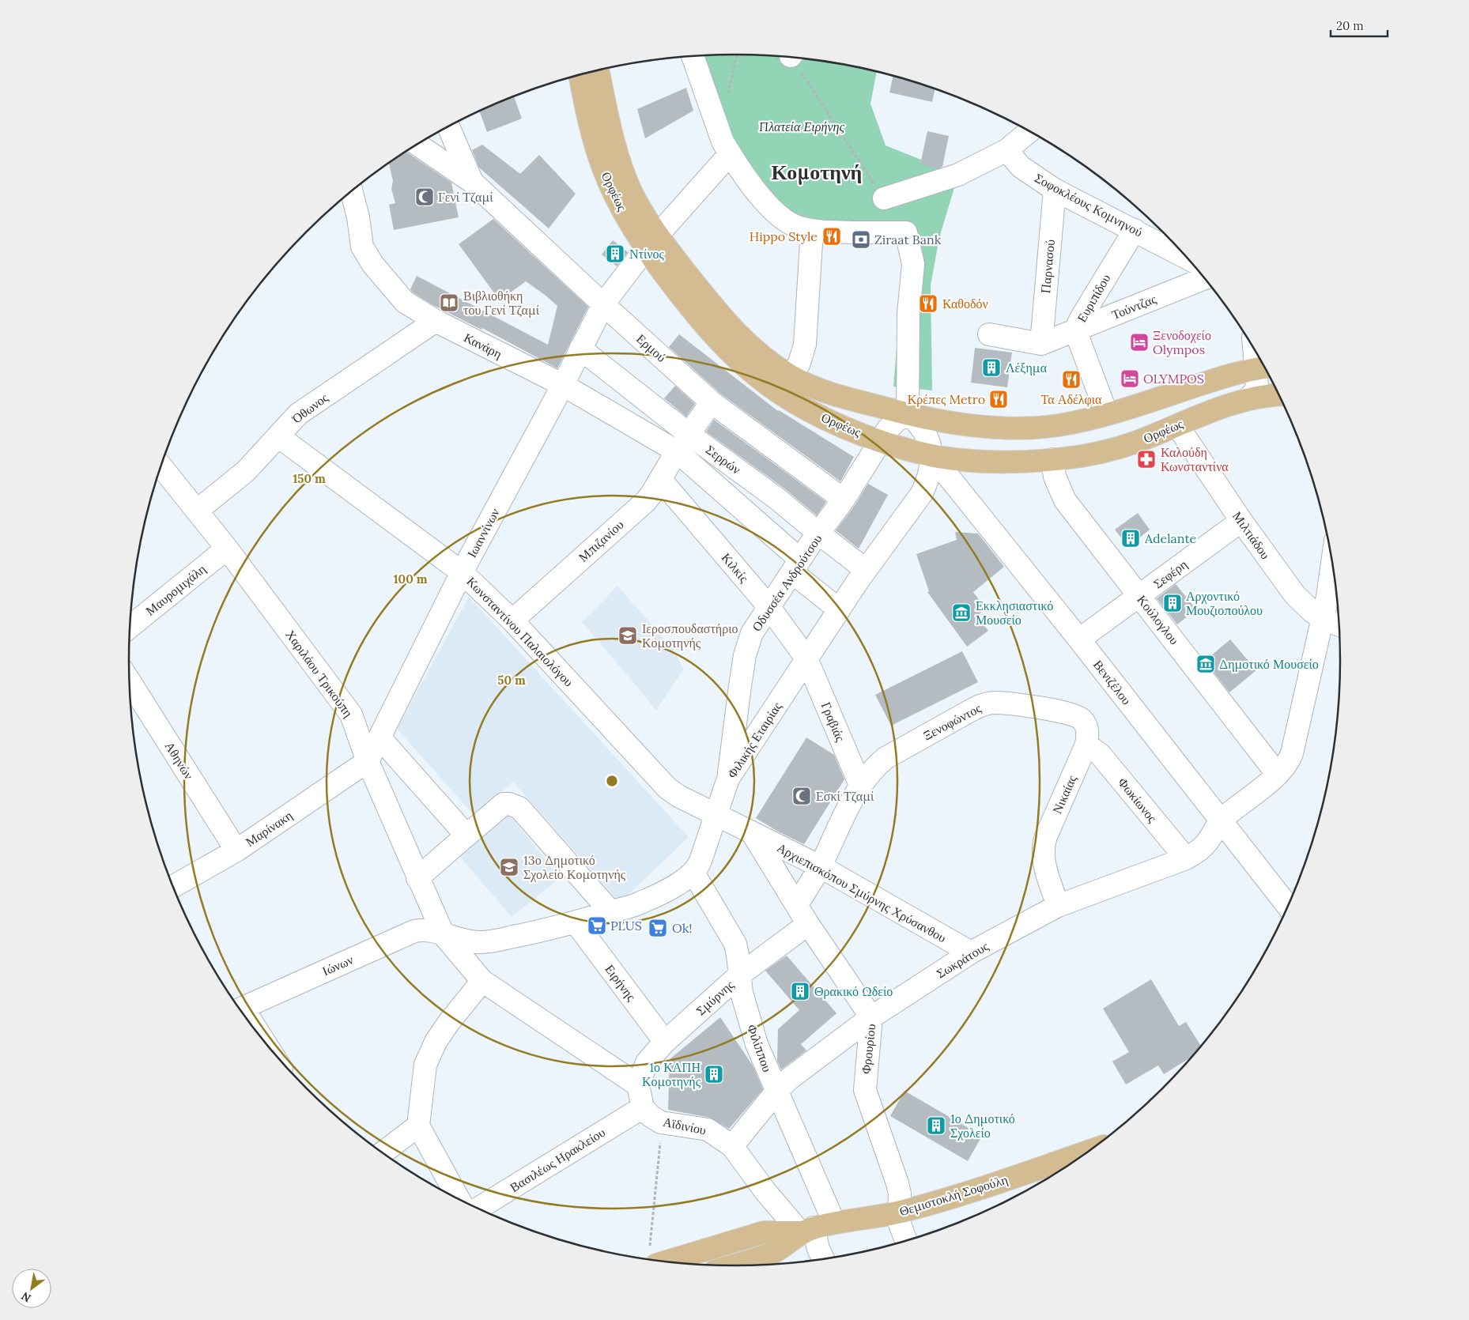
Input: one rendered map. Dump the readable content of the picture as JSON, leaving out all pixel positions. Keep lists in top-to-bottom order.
{
  "streets": {
    "main road": ["Ορφέως", "Θεμιστοκλή Σοφούλη"],
    "street": [
      "Σοφοκλέους Κομνηνού",
      "Παρνασού",
      "Ευριπίδου",
      "Τούντζας",
      "Κανάρη",
      "Ερμού",
      "Όθωνος",
      "Σερρών",
      "Ιωαννίνων",
      "Μιλτιάδου",
      "Μπιζανίου",
      "Κιλκίς",
      "Σεφέρη",
      "Οδυσσέα Ανδρούτσου",
      "Μαυρομιχάλη",
      "Κούλογλου",
      "Κωνσταντίνου Παλαιολόγου",
      "Χαριλάου Τρικούπη",
      "Βενιζέλου",
      "Γραβιάς",
      "Ξενοφώντος",
      "Φιλικής Εταιρίας",
      "Αθηνών",
      "Νικαίας",
      "Φωκίωνος",
      "Μαρίνακη",
      "Αρχιεπισκόπου Σμύρνης Χρύσανθου",
      "Σωκράτους",
      "Ιώνων",
      "Ειρήνης",
      "Σμύρνης",
      "Φιλίππου",
      "Φρουρίου",
      "Αϊδινίου",
      "Βασιλέως Ηρακλείου"
    ]
  },
  "crossings": [
    ["Ορφέως", "Ευριπίδου"],
    ["Ορφέως", "Ιωαννίνων"],
    ["Ορφέως", "Μιλτιάδου"],
    ["Ορφέως", "Οδυσσέα Ανδρούτσου"],
    ["Ορφέως", "Κούλογλου"],
    ["Ορφέως", "Βενιζέλου"],
    ["Ορφέως", "Φιλικής Εταιρίας"],
    ["Σοφοκλέους Κομνηνού", "Παρνασού"],
    ["Σοφοκλέους Κομνηνού", "Ευριπίδου"],
    ["Παρνασού", "Τούντζας"],
    ["Ευριπίδου", "Τούντζας"],
    ["Κανάρη", "Όθωνος"],
    ["Κανάρη", "Σερρών"],
    ["Κανάρη", "Ιωαννίνων"],
    ["Κανάρη", "Μπιζανίου"],
    ["Ερμού", "Ιωαννίνων"],
    ["Ερμού", "Μπιζανίου"],
    ["Ερμού", "Οδυσσέα Ανδρούτσου"],
    ["Όθωνος", "Κωνσταντίνου Παλαιολόγου"],
    ["Όθωνος", "Χαριλάου Τρικούπη"],
    ["Σερρών", "Ιωαννίνων"],
    ["Σερρών", "Μπιζανίου"],
    ["Σερρών", "Οδυσσέα Ανδρούτσου"],
    ["Σερρών", "Φιλικής Εταιρίας"],
    ["Ιωαννίνων", "Κωνσταντίνου Παλαιολόγου"],
    ["Ιωαννίνων", "Χαριλάου Τρικούπη"],
    ["Ιωαννίνων", "Μαρίνακη"],
    ["Μιλτιάδου", "Σεφέρη"],
    ["Μιλτιάδου", "Σωκράτους"],
    ["Μπιζανίου", "Κιλκίς"],
    ["Μπιζανίου", "Κωνσταντίνου Παλαιολόγου"],
    ["Κιλκίς", "Οδυσσέα Ανδρούτσου"],
    ["Κιλκίς", "Γραβιάς"],
    ["Κιλκίς", "Φιλικής Εταιρίας"],
    ["Σεφέρη", "Κούλογλου"],
    ["Σεφέρη", "Βενιζέλου"],
    ["Οδυσσέα Ανδρούτσου", "Φιλικής Εταιρίας"],
    ["Μαυρομιχάλη", "Χαριλάου Τρικούπη"],
    ["Κούλογλου", "Σωκράτους"],
    ["Κωνσταντίνου Παλαιολόγου", "Φιλικής Εταιρίας"],
    ["Κωνσταντίνου Παλαιολόγου", "Αρχιεπισκόπου Σμύρνης Χρύσανθου"],
    ["Κωνσταντίνου Παλαιολόγου", "Φρουρίου"],
    ["Χαριλάου Τρικούπη", "Φιλικής Εταιρίας"],
    ["Χαριλάου Τρικούπη", "Μαρίνακη"],
    ["Χαριλάου Τρικούπη", "Ιώνων"],
    ["Βενιζέλου", "Φιλικής Εταιρίας"],
    ["Βενιζέλου", "Σωκράτους"],
    ["Γραβιάς", "Ξενοφώντος"],
    ["Γραβιάς", "Φιλικής Εταιρίας"],
    ["Ξενοφώντος", "Νικαίας"],
    ["Φιλικής Εταιρίας", "Ιώνων"],
    ["Φιλικής Εταιρίας", "Ειρήνης"],
    ["Φιλικής Εταιρίας", "Φιλίππου"],
    ["Αθηνών", "Μαρίνακη"],
    ["Νικαίας", "Φωκίωνος"],
    ["Νικαίας", "Σωκράτους"],
    ["Φωκίωνος", "Σωκράτους"],
    ["Αρχιεπισκόπου Σμύρνης Χρύσανθου", "Σωκράτους"],
    ["Αρχιεπισκόπου Σμύρνης Χρύσανθου", "Φρουρίου"],
    ["Σωκράτους", "Φιλίππου"],
    ["Σωκράτους", "Φρουρίου"],
    ["Σωκράτους", "Αϊδινίου"],
    ["Ειρήνης", "Σμύρνης"],
    ["Σμύρνης", "Φιλίππου"],
    ["Σμύρνης", "Φρουρίου"],
    ["Φιλίππου", "Θεμιστοκλή Σοφούλη"],
    ["Φρουρίου", "Θεμιστοκλή Σοφούλη"],
    ["Αϊδινίου", "Βασιλέως Ηρακλείου"],
    ["Αϊδινίου", "Θεμιστοκλή Σοφούλη"]
  ],
  "districts": ["Κομοτηνή"],
  "parks": ["Πλατεία Ειρήνης"],
  "places": {
    "mosque": ["Γενί Τζαμί", "Εσκί Τζαμί"],
    "restaurant": [
      "Hippo Style",
      "Καθοδόν",
      "Τα Αδέλφια",
      "Κρέπες Metro"
    ],
    "bank": ["Ziraat Bank"],
    "building": [
      "Ντίνος",
      "Λέξημα",
      "Adelante",
      "Αρχοντικό Μουζιοπούλου",
      "Θρακικό Ωδείο",
      "1ο ΚΑΠΗ Κομοτηνής",
      "1ο Δημοτικό Σχολείο"
    ],
    "library": ["Βιβλιοθήκη του Γενί Τζαμί"],
    "hotel": ["Ξενοδοχείο Olympos", "OLYMPOS"],
    "pharmacy": ["Καλούδη Κωνσταντίνα"],
    "museum": ["Εκκλησιαστικό Μουσείο", "Δημοτικό Μουσείο"],
    "school or university": ["Ιεροσπουδαστήριο Κομοτηνής", "13ο Δημοτικό Σχολείο Κομοτηνής"],
    "supermarket": ["PLUS", "Ok!"]
  },
  "scale_bar": "20 m",
  "north": "bottom left",
  "rings": ["150 m", "100 m", "50 m"]
}
